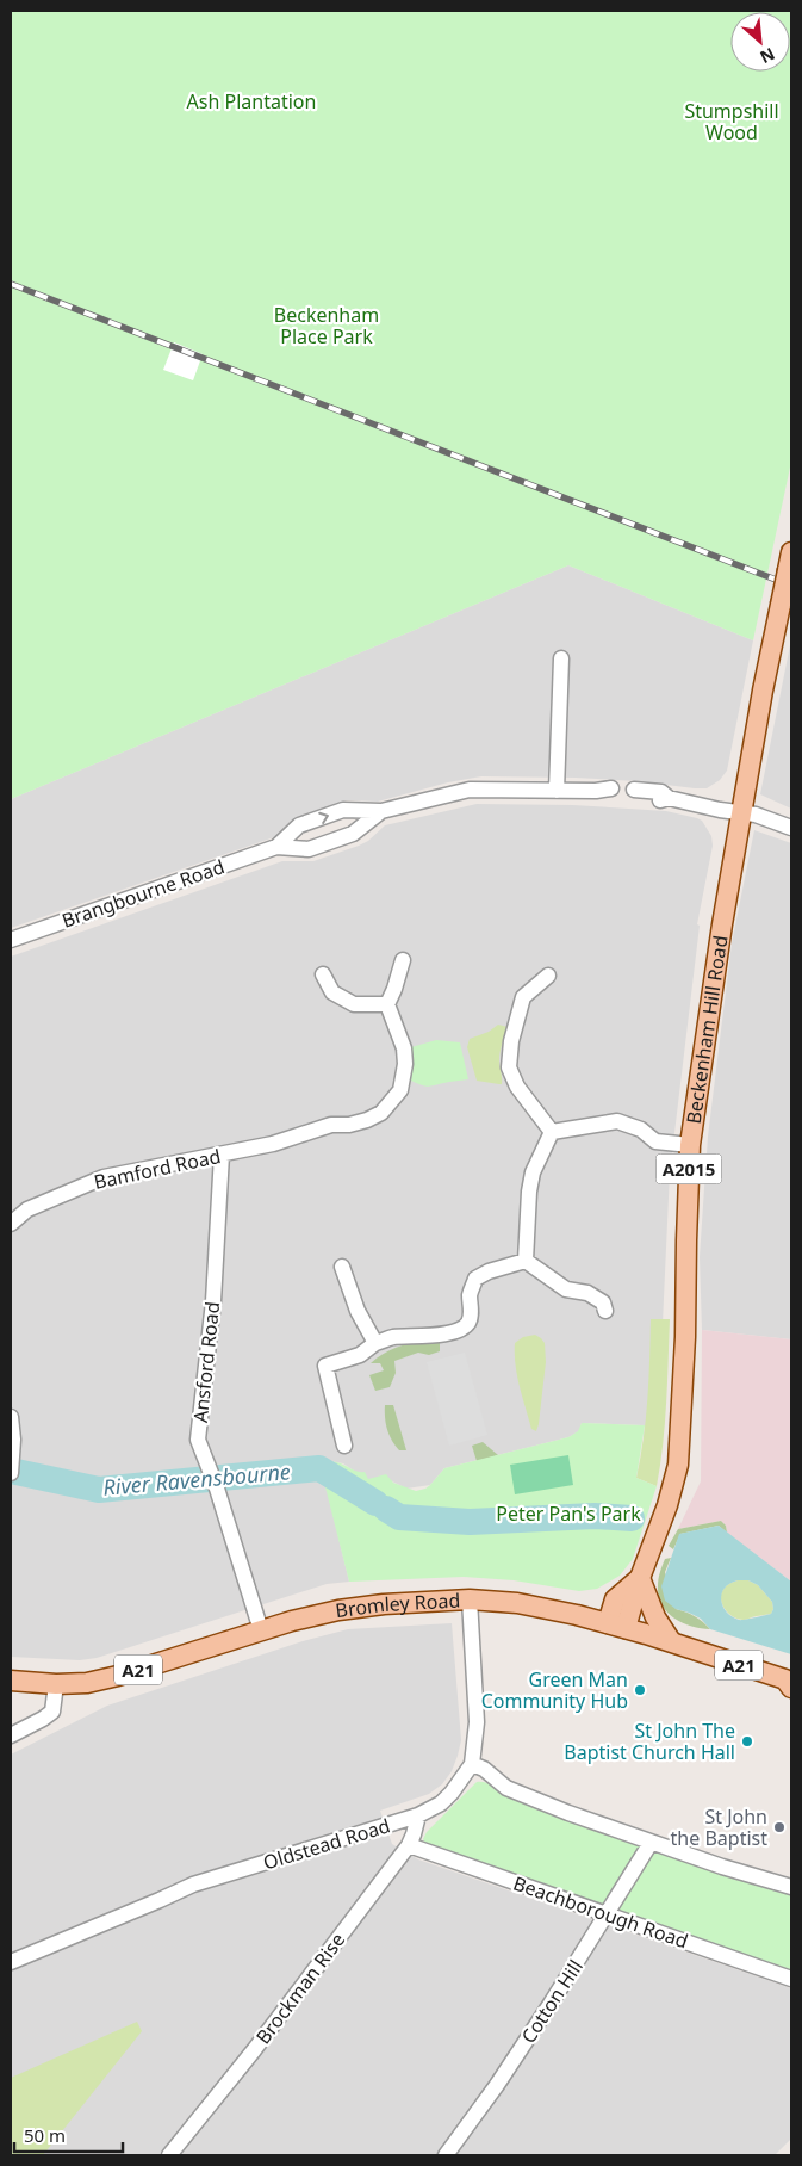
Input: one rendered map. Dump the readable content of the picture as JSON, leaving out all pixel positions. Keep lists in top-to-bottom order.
{
  "streets": {
    "main road": [
      "Beckenham Hill Road",
      "A2015",
      "Bromley Road",
      "A21"
    ],
    "street": [
      "Brangbourne Road",
      "Bamford Road",
      "Ansford Road",
      "Oldstead Road",
      "Beachborough Road",
      "Brockman Rise",
      "Cotton Hill"
    ]
  },
  "crossings": [
    ["Beckenham Hill Road", "Bromley Road"],
    ["Bamford Road", "Ansford Road"],
    ["Ansford Road", "Bromley Road"],
    ["Bromley Road", "Oldstead Road"],
    ["Oldstead Road", "Brockman Rise"],
    ["Beachborough Road", "Brockman Rise"],
    ["Beachborough Road", "Cotton Hill"]
  ],
  "water": ["River Ravensbourne"],
  "parks": [
    "Ash Plantation",
    "Stumpshill Wood",
    "Beckenham Place Park",
    "Peter Pan's Park"
  ],
  "places": ["Green Man Community Hub", "St John The Baptist Church Hall", "St John the Baptist"],
  "scale_bar": "50 m",
  "north": "bottom right"
}
